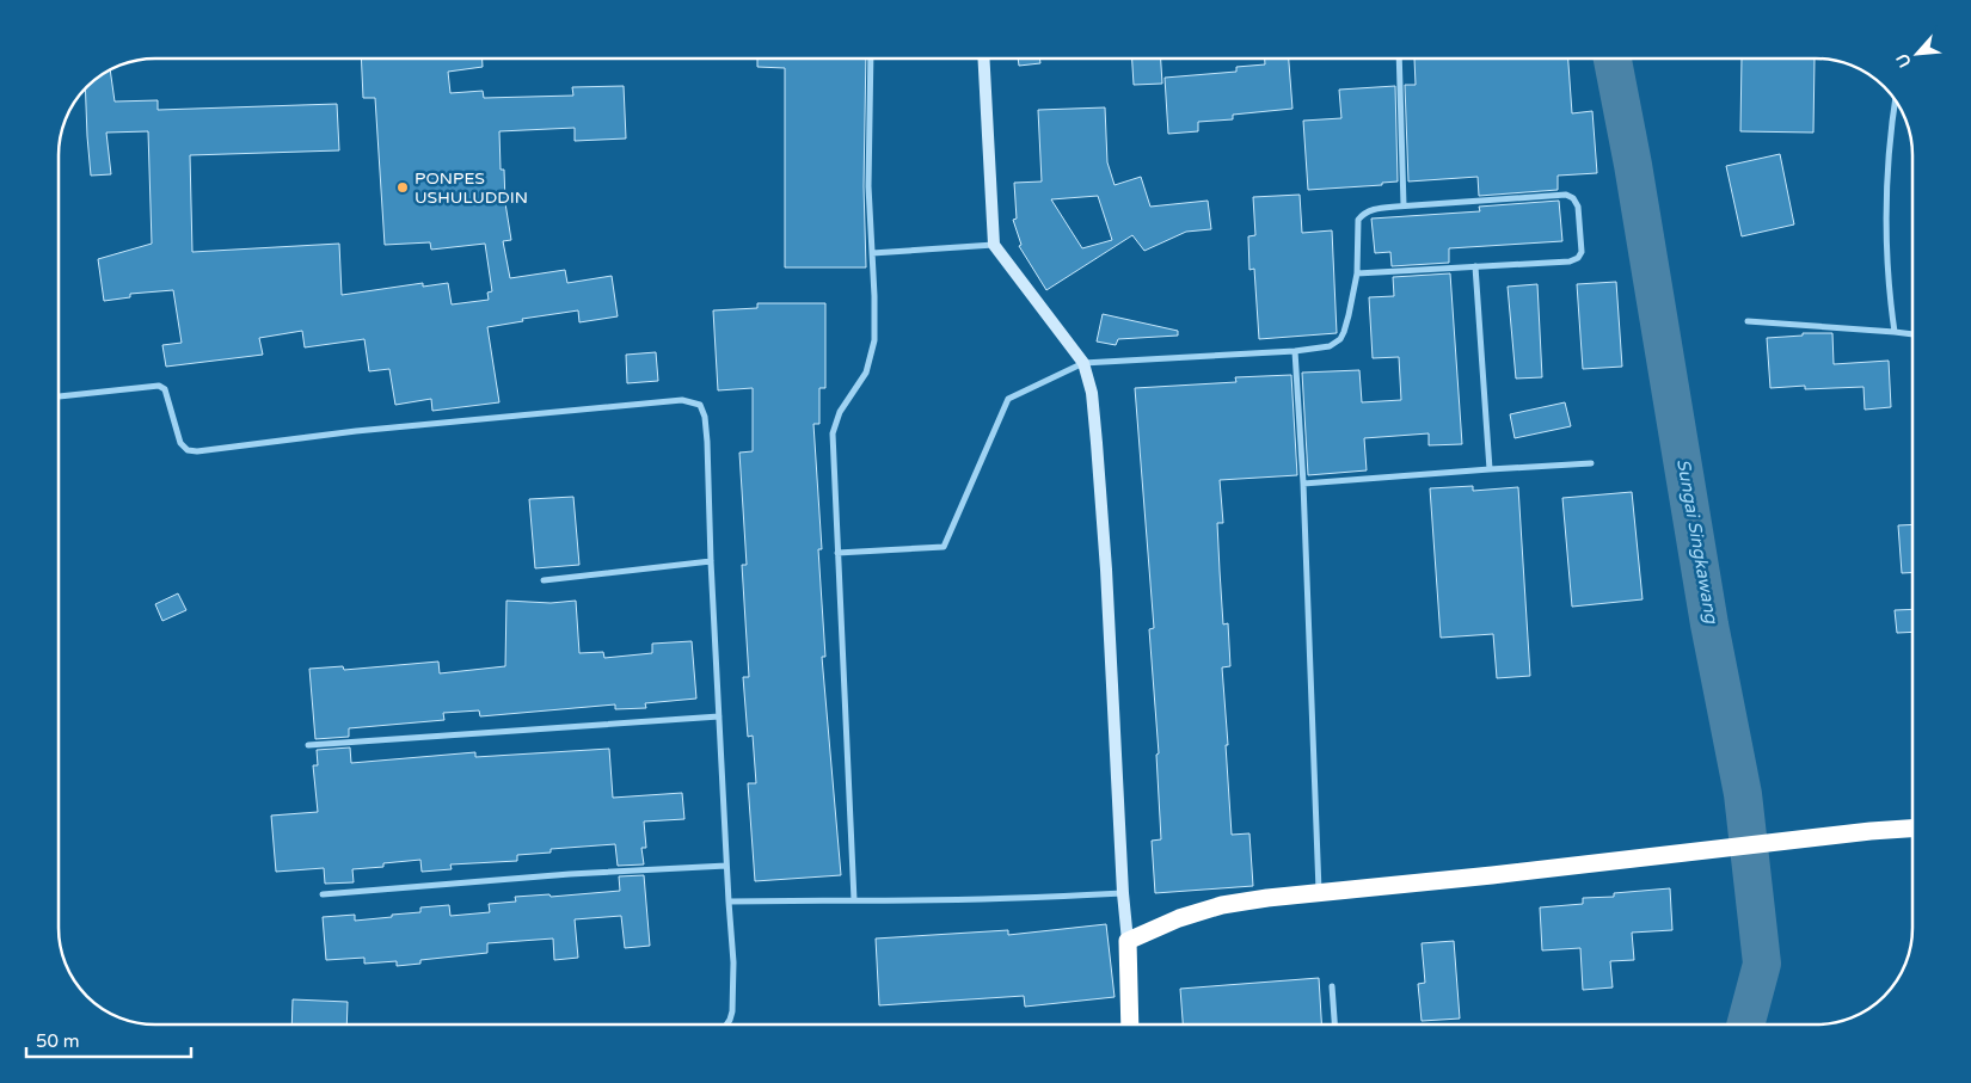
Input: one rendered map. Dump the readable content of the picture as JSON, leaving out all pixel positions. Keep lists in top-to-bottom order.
{
  "water": ["Sungai Singkawang"],
  "places": ["PONPES USHULUDDIN"],
  "scale_bar": "50 m",
  "north": "bottom left"
}
